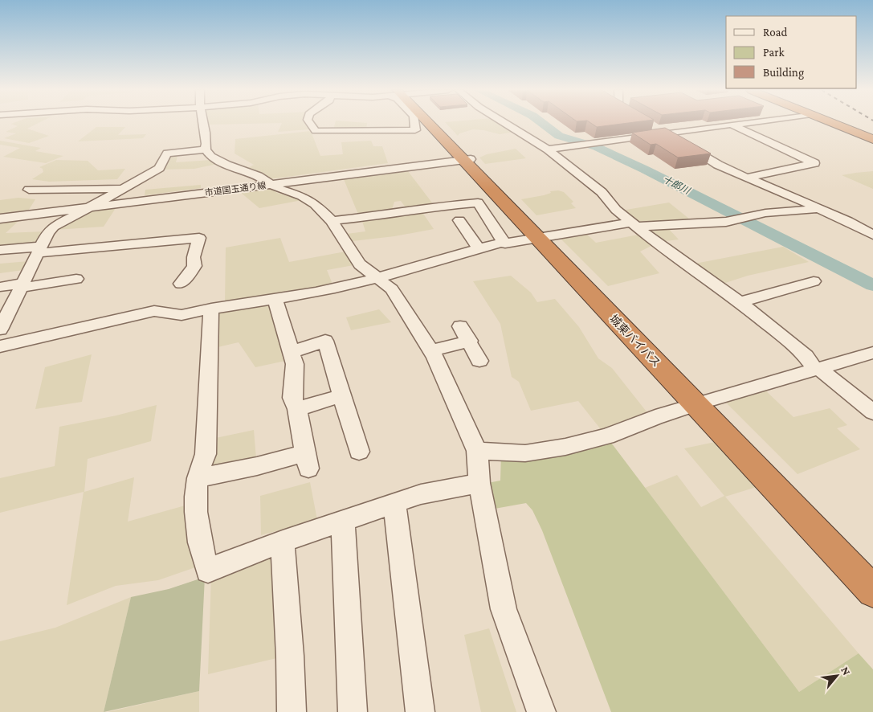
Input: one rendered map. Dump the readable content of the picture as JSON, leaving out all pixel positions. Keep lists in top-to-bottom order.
{
  "streets": {
    "highway": ["城東バイパス"],
    "street": ["市道国玉通り線"]
  },
  "crossings": [
    ["市道国玉通り線", "城東バイパス"]
  ],
  "water": ["十郎川"],
  "legend": ["Road", "Park", "Building"],
  "north": "top right"
}
